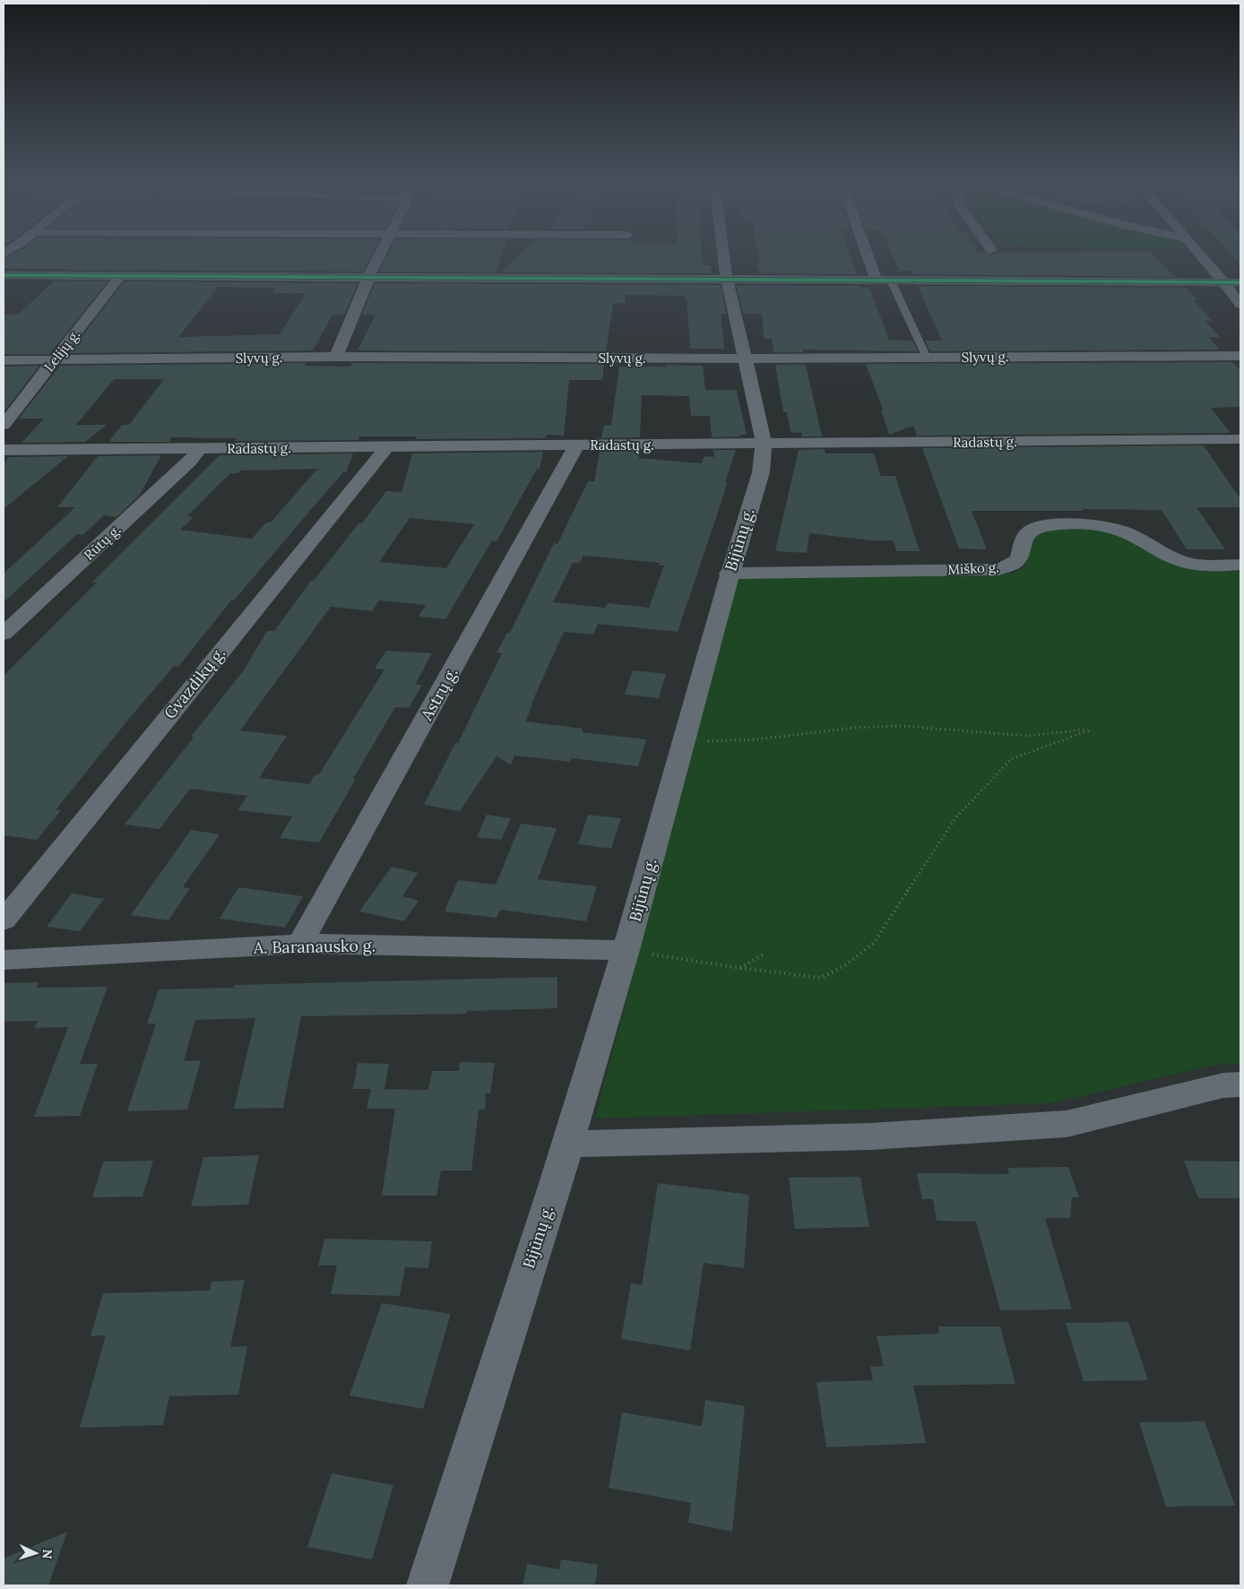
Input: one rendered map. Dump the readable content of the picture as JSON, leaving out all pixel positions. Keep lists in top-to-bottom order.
{
  "streets": {
    "street": [
      "Lelijų g.",
      "Slyvų g.",
      "Radastų g.",
      "Bijūnų g.",
      "Rūtų g.",
      "Miško g.",
      "Gvazdikų g.",
      "Astrų g.",
      "A. Baranausko g."
    ]
  },
  "crossings": [
    ["Lelijų g.", "Slyvų g."],
    ["Slyvų g.", "Bijūnų g."],
    ["Radastų g.", "Bijūnų g."],
    ["Radastų g.", "Rūtų g."],
    ["Radastų g.", "Gvazdikų g."],
    ["Radastų g.", "Astrų g."],
    ["Bijūnų g.", "Miško g."],
    ["Bijūnų g.", "A. Baranausko g."],
    ["Astrų g.", "A. Baranausko g."]
  ],
  "north": "right"
}
